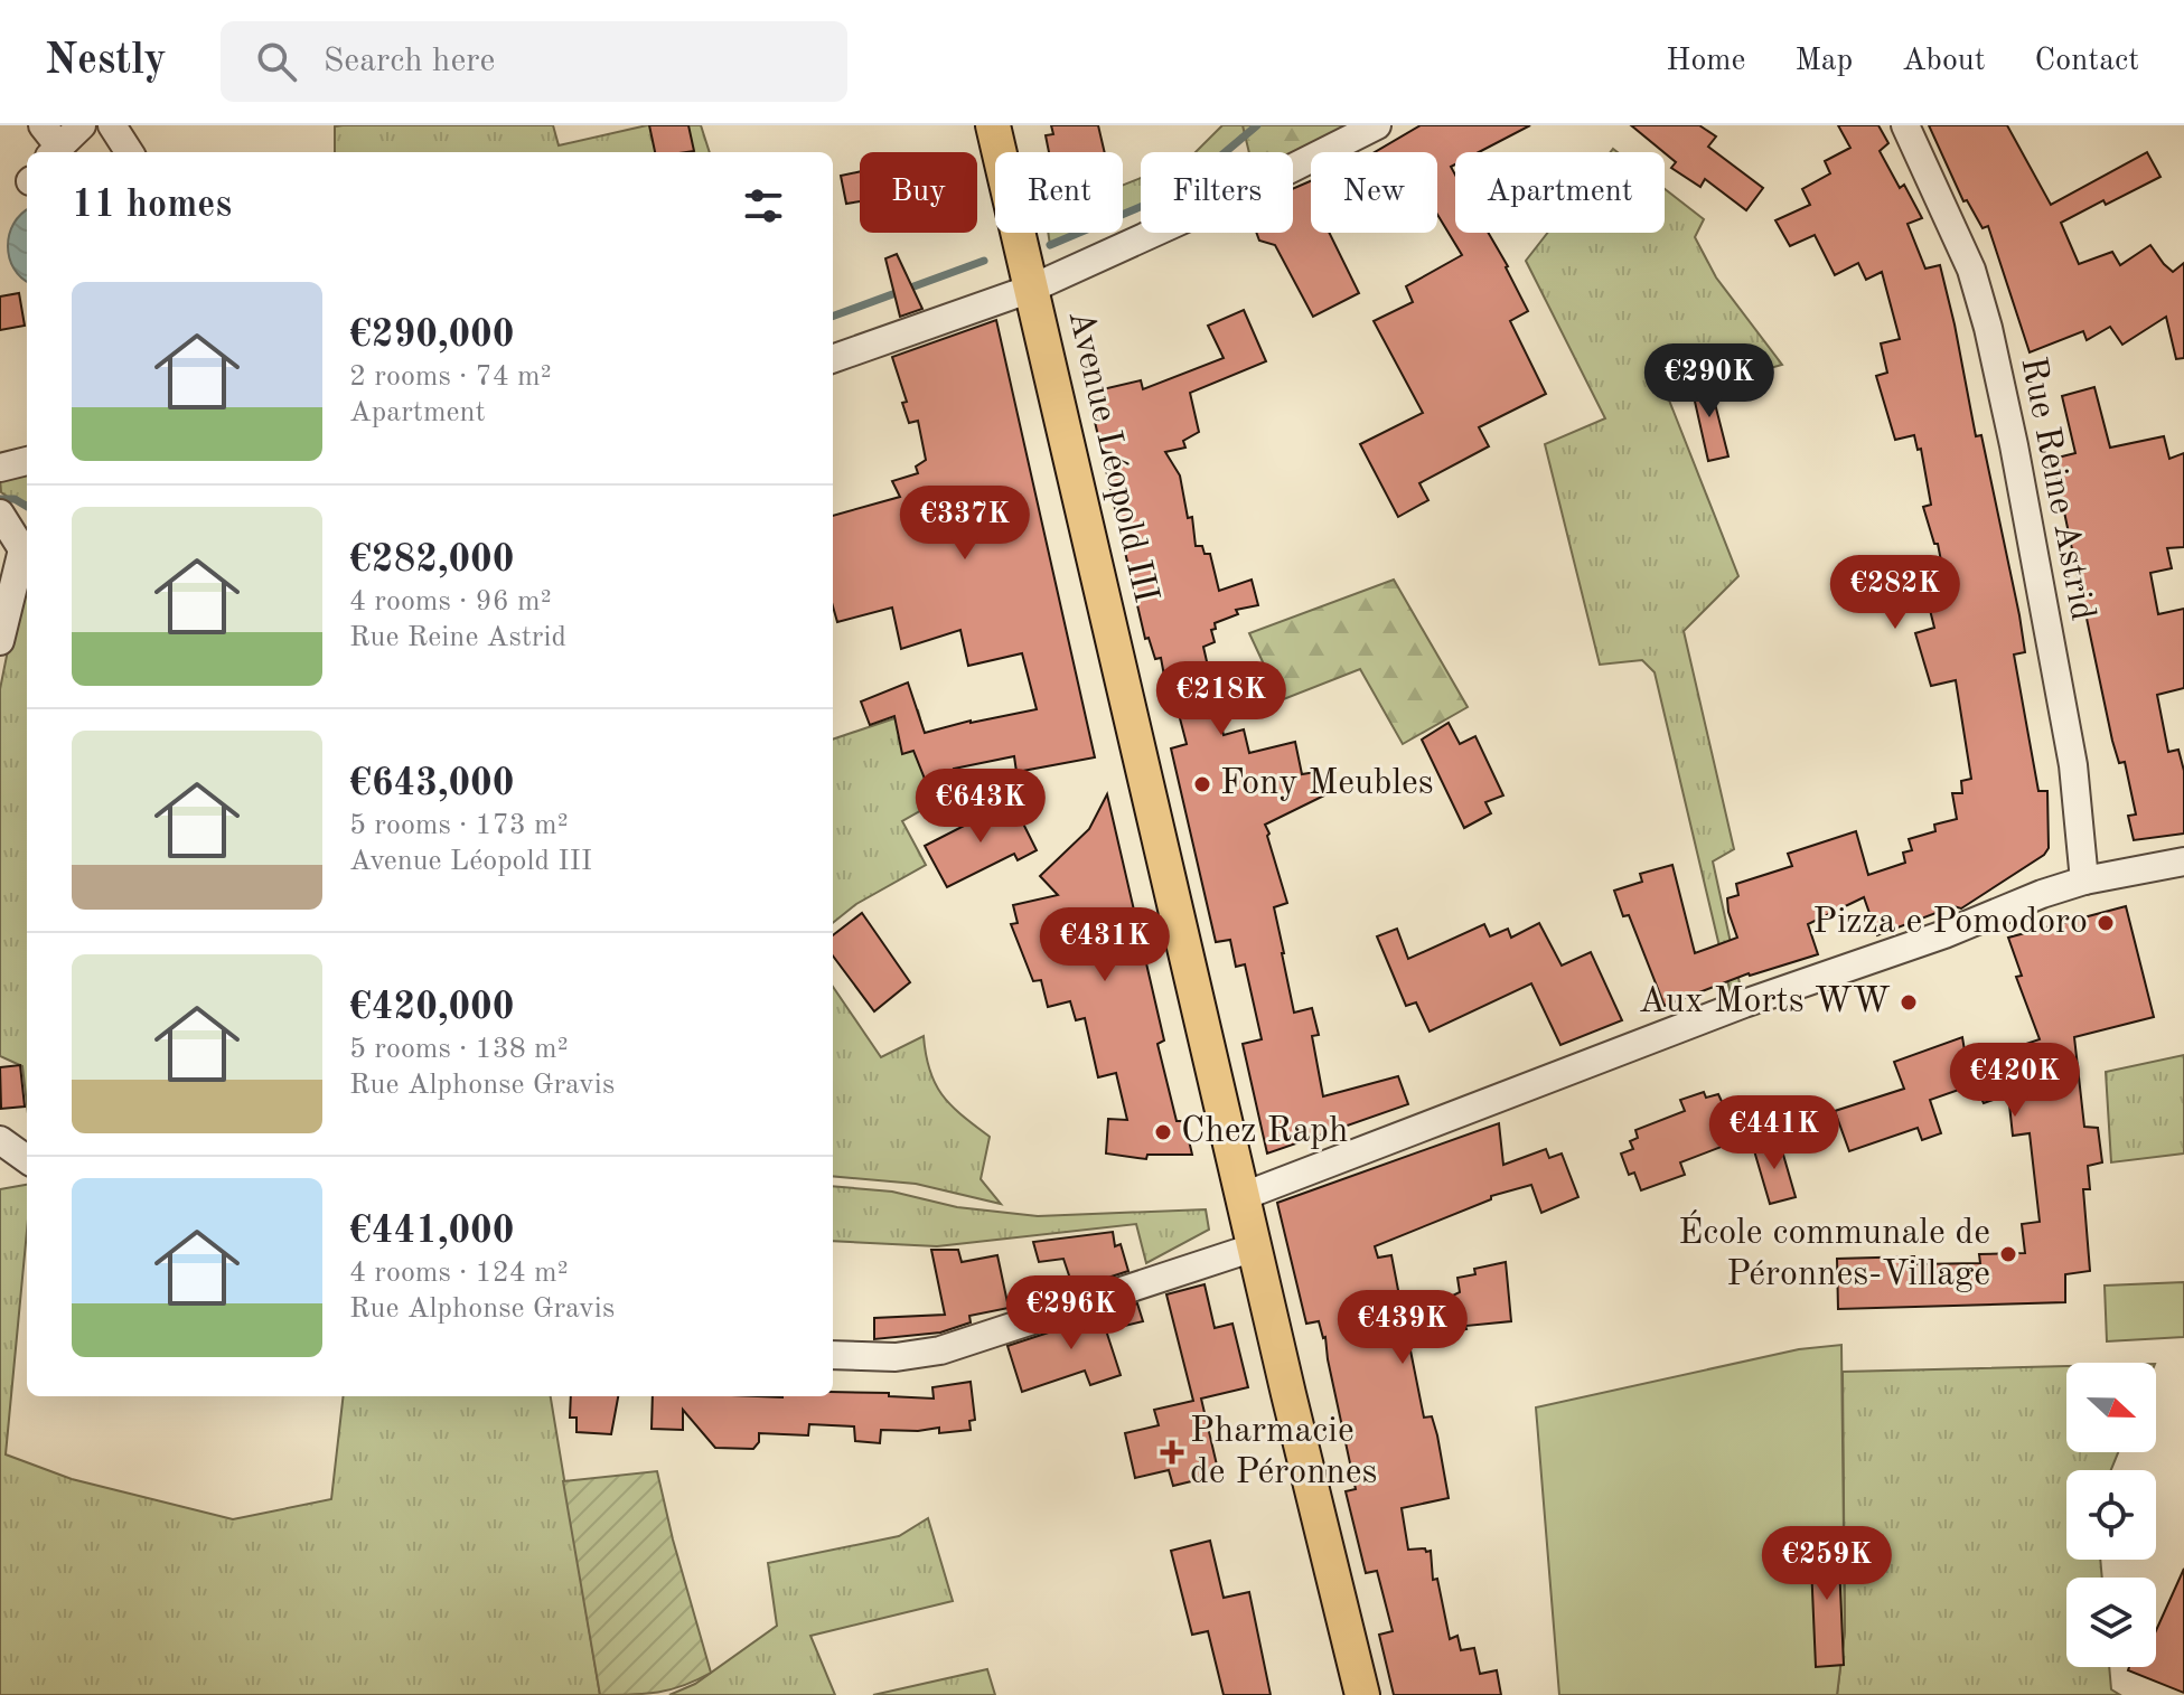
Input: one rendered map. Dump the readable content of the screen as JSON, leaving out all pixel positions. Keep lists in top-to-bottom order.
{
  "streets": {
    "main road": ["Avenue Léopold III"],
    "street": ["Rue Reine Astrid"]
  },
  "places": {
    "other": [
      "Fony Meubles",
      "Pizza e Pomodoro",
      "Aux Morts WW",
      "Chez Raph",
      "École communale de Péronnes-Village"
    ],
    "health": ["Pharmacie de Péronnes"]
  },
  "north": "right",
  "page": {
    "header": "Nestly",
    "search": "Search here",
    "nav": [
      "Home",
      "Map",
      "About",
      "Contact"
    ],
    "chip": [
      "Buy",
      "Rent",
      "Filters",
      "New",
      "Apartment"
    ],
    "heading": "11 homes",
    "list": [
      {
        "name": "€290,000",
        "note": "2 rooms · 74 m² · Apartment"
      },
      {
        "name": "€282,000",
        "note": "4 rooms · 96 m² · Rue Reine Astrid"
      },
      {
        "name": "€643,000",
        "note": "5 rooms · 173 m² · Avenue Léopold III"
      },
      {
        "name": "€420,000",
        "note": "5 rooms · 138 m² · Rue Alphonse Gravis"
      },
      {
        "name": "€441,000",
        "note": "4 rooms · 124 m² · Rue Alphonse Gravis"
      }
    ],
    "price": [
      "€290K",
      "€337K",
      "€282K",
      "€218K",
      "€643K",
      "€431K",
      "€420K",
      "€441K",
      "€296K",
      "€439K",
      "€259K"
    ]
  }
}
